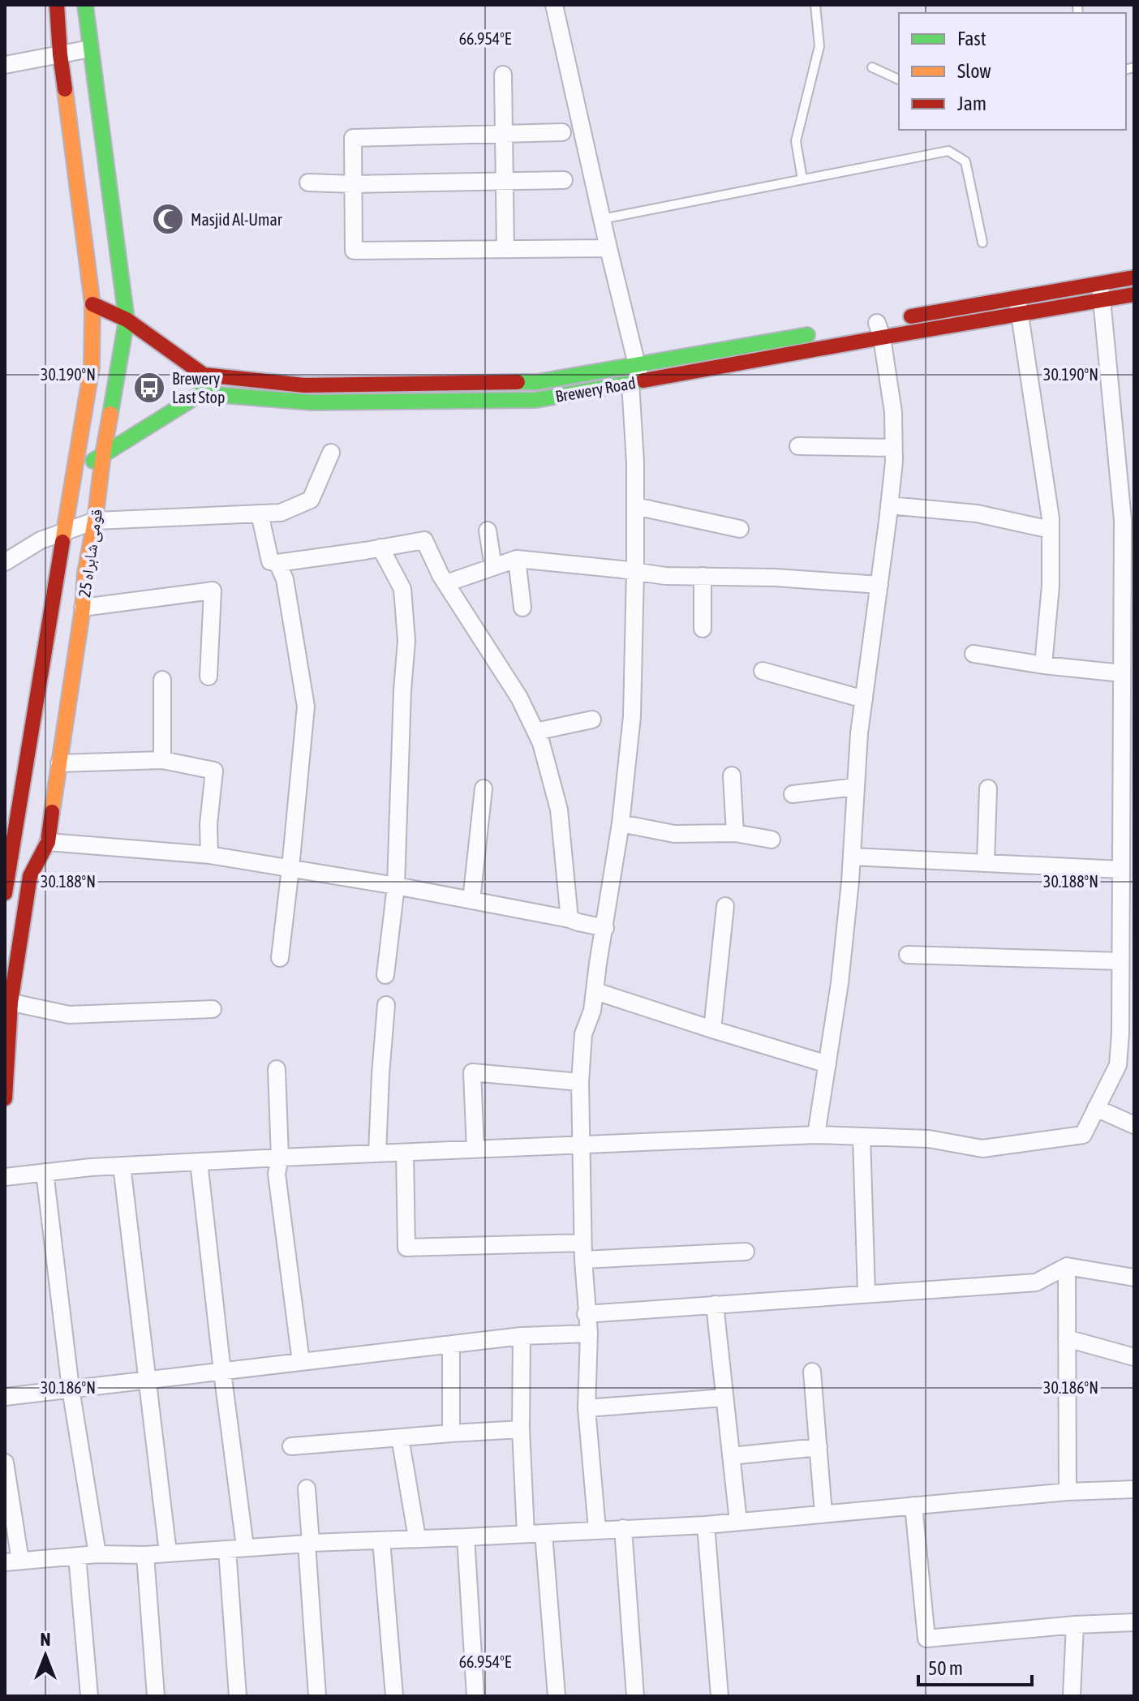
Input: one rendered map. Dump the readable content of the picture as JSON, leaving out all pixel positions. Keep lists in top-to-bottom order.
{
  "streets": {
    "main road": ["Brewery Road", "قومی شاہراہ 25"]
  },
  "crossings": [
    ["Brewery Road", "قومی شاہراہ 25"]
  ],
  "places": {
    "mosque": ["Masjid Al-Umar"],
    "bus stop": ["Brewery Last Stop"]
  },
  "legend": ["Fast", "Slow", "Jam"],
  "scale_bar": "50 m",
  "north": "top",
  "coordinates": [
    "66.954°E",
    "30.190°N",
    "30.188°N",
    "30.186°N"
  ]
}
